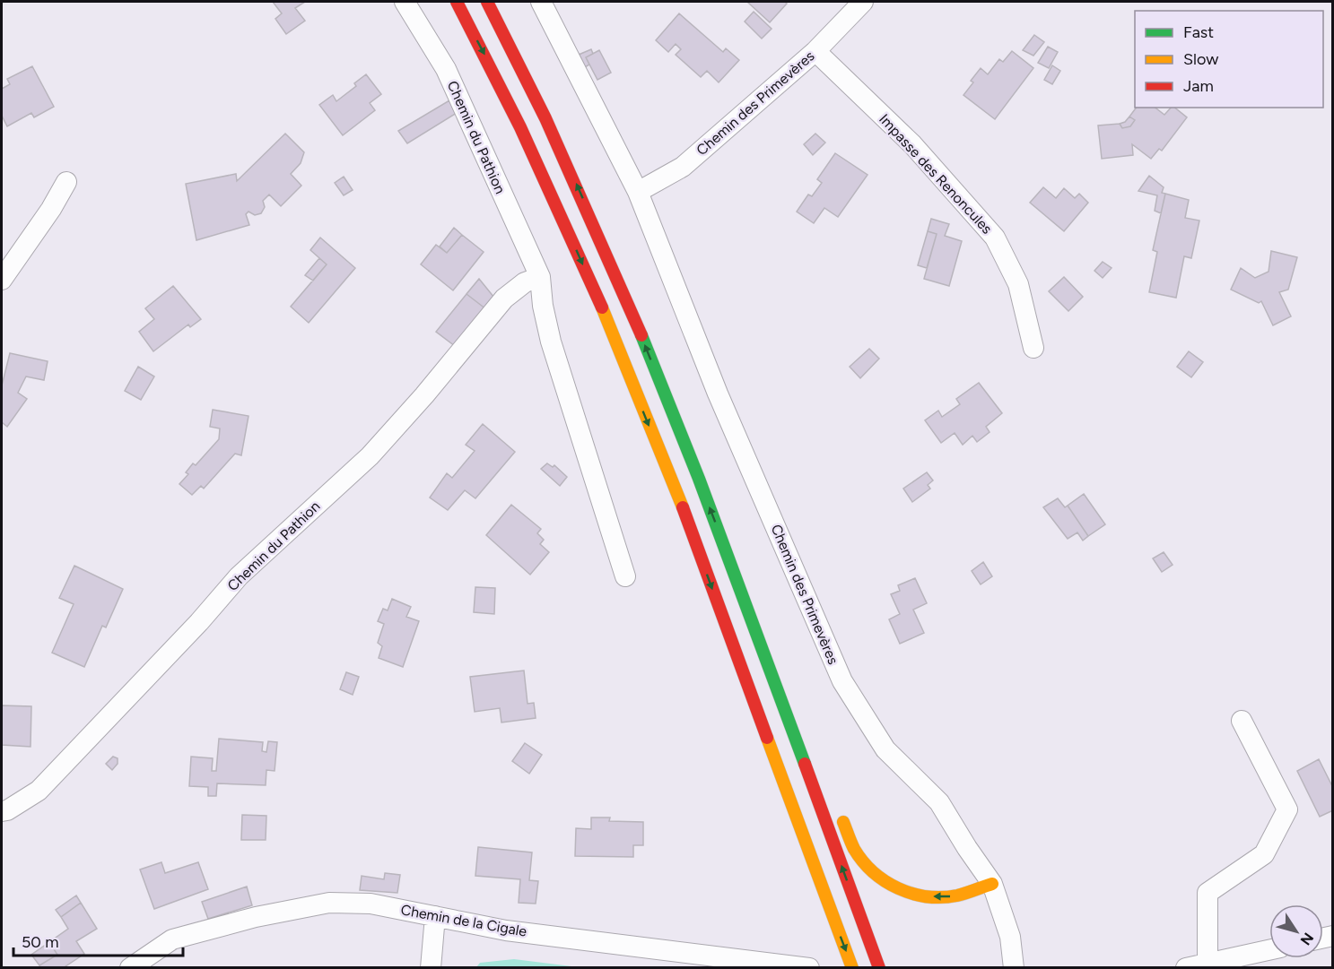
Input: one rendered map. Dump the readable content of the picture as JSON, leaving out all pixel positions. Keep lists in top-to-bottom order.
{
  "streets": {
    "street": [
      "Chemin des Primevères",
      "Chemin du Pathion",
      "Impasse des Renoncules",
      "Chemin de la Cigale"
    ]
  },
  "crossings": [
    ["Chemin des Primevères", "Impasse des Renoncules"]
  ],
  "legend": ["Fast", "Slow", "Jam"],
  "scale_bar": "50 m",
  "north": "bottom right"
}
